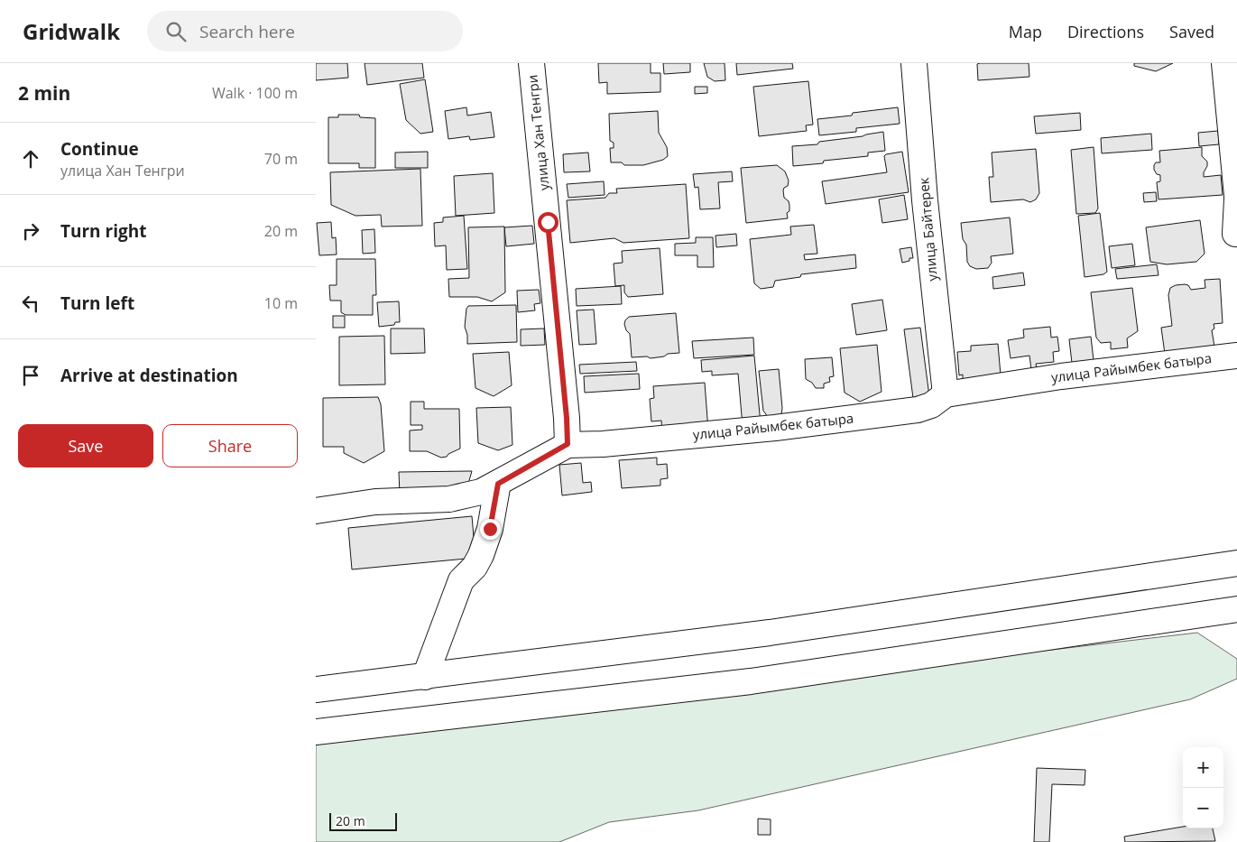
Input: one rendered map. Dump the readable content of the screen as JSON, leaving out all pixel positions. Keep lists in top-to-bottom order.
{
  "streets": {
    "main road": ["улица Хан Тенгри", "улица Байтерек", "улица Райымбек батыра"]
  },
  "crossings": [
    ["улица Хан Тенгри", "улица Райымбек батыра"],
    ["улица Байтерек", "улица Райымбек батыра"]
  ],
  "scale_bar": "20 m",
  "page": {
    "header": "Gridwalk",
    "search": "Search here",
    "nav": ["Map", "Directions", "Saved"],
    "heading": ["2 min", "Walk · 100 m"],
    "list": [
      ["Continue", "улица Хан Тенгри", "70 m"],
      ["Turn right", "20 m"],
      ["Turn left", "10 m"],
      "Arrive at destination"
    ],
    "buttons": ["Save", "Share"],
    "map_buttons": ["+", "−"],
    "scale": "20 m"
  }
}
